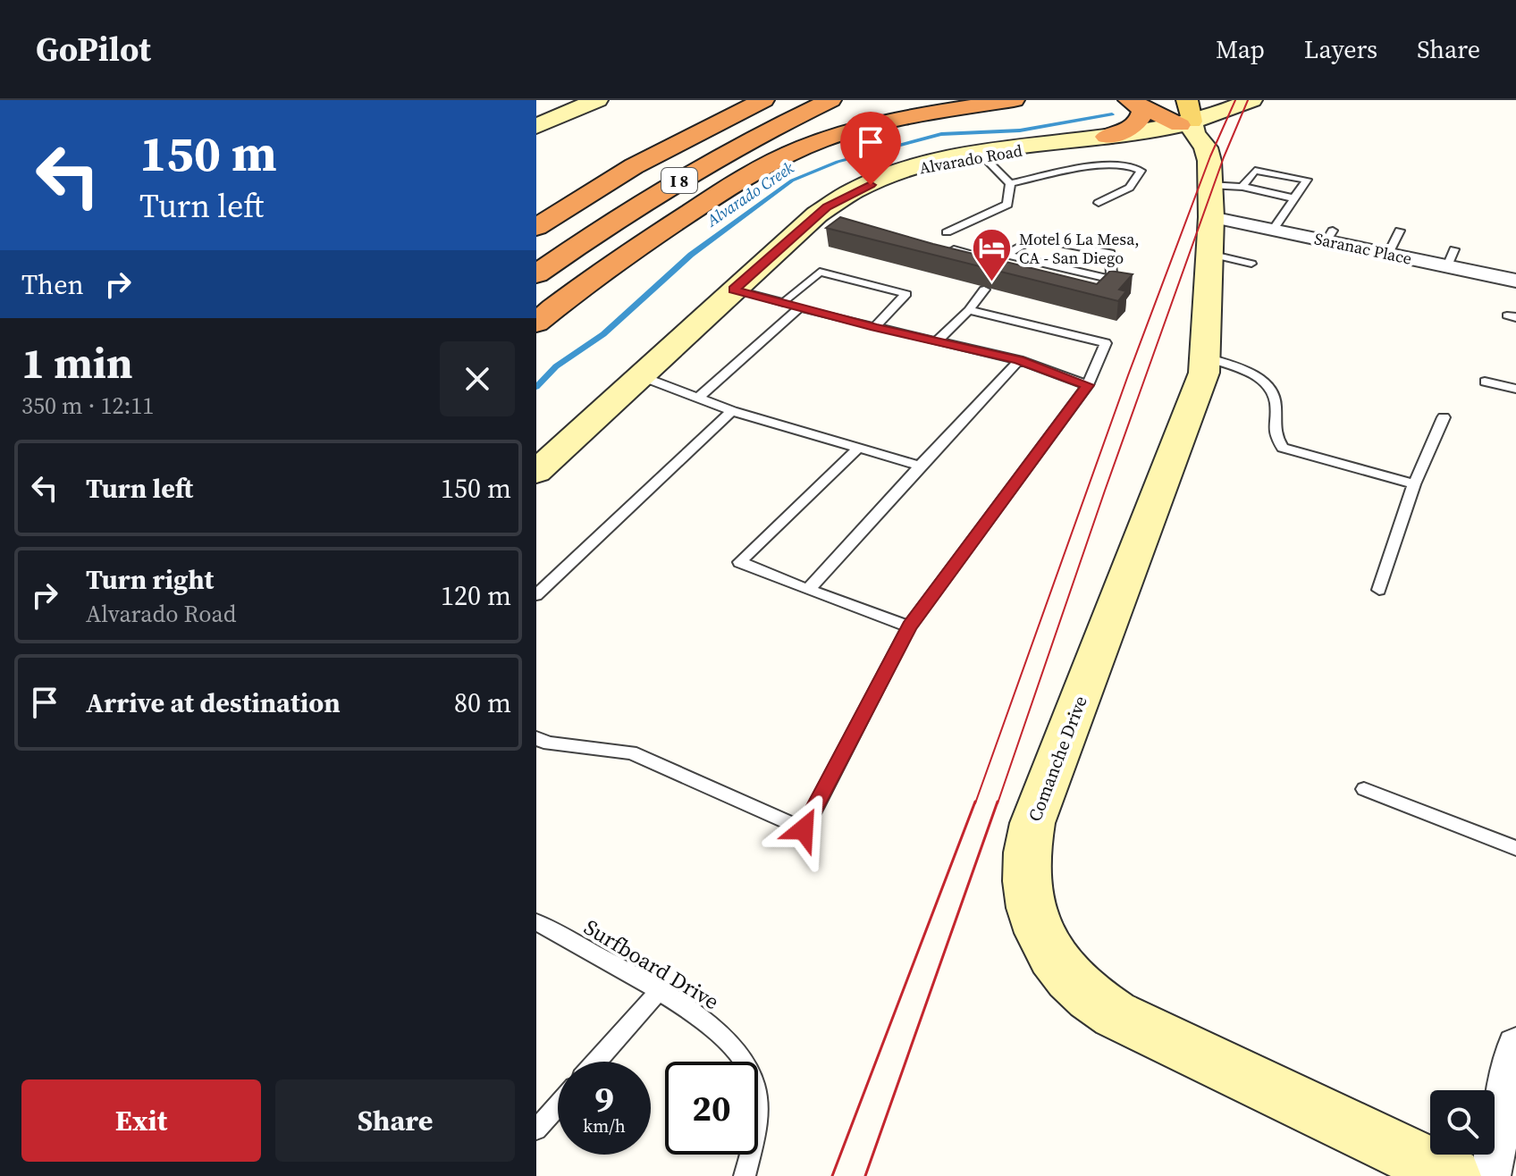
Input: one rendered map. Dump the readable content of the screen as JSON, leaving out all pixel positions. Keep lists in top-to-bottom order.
{
  "streets": {
    "highway": ["I 8"],
    "street": ["Alvarado Road", "Saranac Place", "Comanche Drive"],
    "lane": ["Surfboard Drive"]
  },
  "crossings": [
    ["Alvarado Road", "Comanche Drive"],
    ["Saranac Place", "Comanche Drive"]
  ],
  "water": ["Alvarado Creek"],
  "places": {
    "hotel": ["Motel 6 La Mesa, CA - San Diego"]
  },
  "page": {
    "header": "GoPilot",
    "nav": ["Map", "Layers", "Share"],
    "turn": ["150 m", "Turn left"],
    "then": "Then",
    "heading": ["1 min", "350 m · 12:11"],
    "list": [
      {
        "name": "Turn left",
        "value": "150 m"
      },
      {
        "name": "Turn right",
        "note": "Alvarado Road",
        "value": "120 m"
      },
      {
        "name": "Arrive at destination",
        "value": "80 m"
      }
    ],
    "speed": "9 km/h",
    "limit": "20",
    "buttons": ["Exit", "Share"]
  }
}
